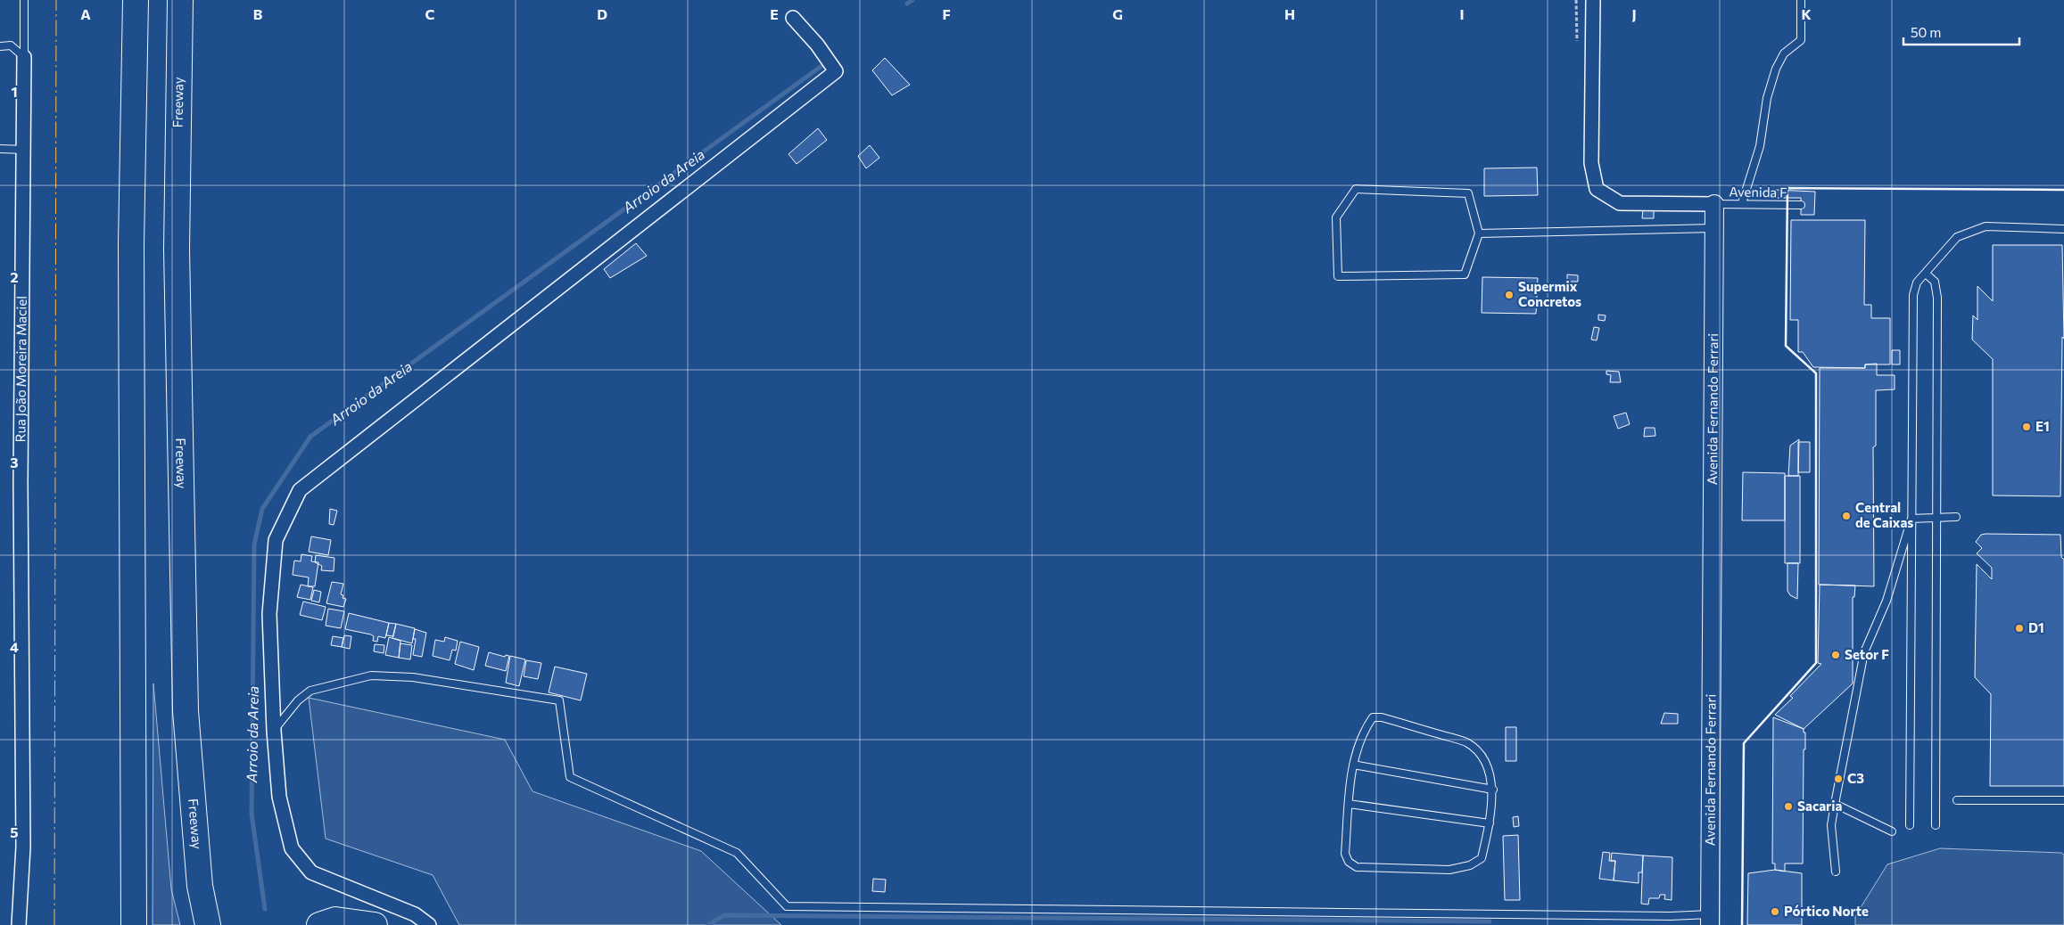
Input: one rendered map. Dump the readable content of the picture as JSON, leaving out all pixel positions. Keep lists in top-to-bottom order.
{
  "streets": {
    "highway": ["Freeway"],
    "street": ["Rua João Moreira Maciel", "Avenida Fernando Ferrari"],
    "lane": ["Avenida F"]
  },
  "crossings": [
    ["Avenida F", "Avenida Fernando Ferrari"]
  ],
  "water": ["Arroio da Areia"],
  "places": [
    "Supermix Concretos",
    "E1",
    "Central de Caixas",
    "D1",
    "Setor F",
    "C3",
    "Sacaria",
    "Pórtico Norte"
  ],
  "scale_bar": "50 m",
  "grid": {
    "columns": [
      "A",
      "B",
      "C",
      "D",
      "E",
      "F",
      "G",
      "H",
      "I",
      "J",
      "K"
    ],
    "rows": [
      "1",
      "2",
      "3",
      "4",
      "5"
    ]
  }
}
